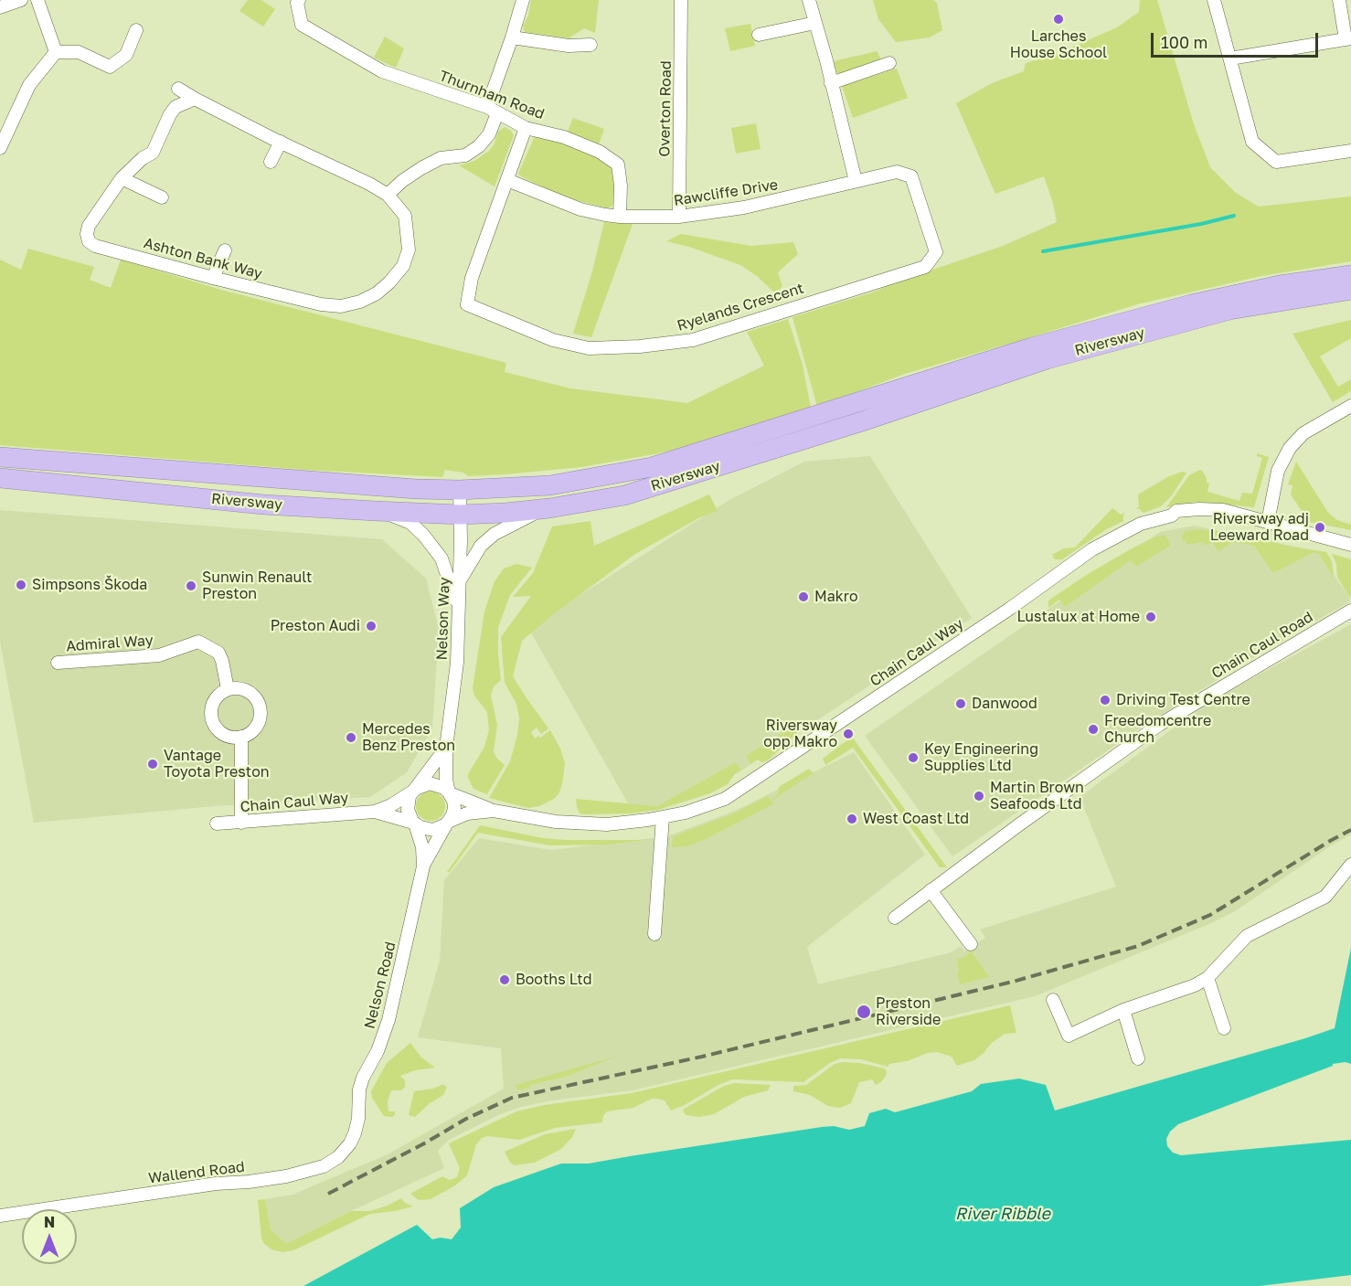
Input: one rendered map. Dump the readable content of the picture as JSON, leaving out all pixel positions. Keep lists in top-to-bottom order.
{
  "streets": {
    "highway": ["Riversway"],
    "street": [
      "Thurnham Road",
      "Overton Road",
      "Rawcliffe Drive",
      "Ashton Bank Way",
      "Ryelands Crescent",
      "Nelson Way",
      "Admiral Way",
      "Chain Caul Road",
      "Chain Caul Way",
      "Nelson Road",
      "Wallend Road"
    ]
  },
  "crossings": [
    ["Thurnham Road", "Rawcliffe Drive"],
    ["Thurnham Road", "Ryelands Crescent"],
    ["Overton Road", "Rawcliffe Drive"],
    ["Rawcliffe Drive", "Ryelands Crescent"],
    ["Riversway", "Nelson Way"],
    ["Nelson Way", "Chain Caul Way"],
    ["Nelson Way", "Nelson Road"],
    ["Chain Caul Way", "Nelson Road"],
    ["Nelson Road", "Wallend Road"]
  ],
  "water": ["River Ribble"],
  "places": [
    "Larches House School",
    "Riversway adj Leeward Road",
    "Simpsons Škoda",
    "Sunwin Renault Preston",
    "Makro",
    "Lustalux at Home",
    "Preston Audi",
    "Driving Test Centre",
    "Danwood",
    "Freedomcentre Church",
    "Riversway opp Makro",
    "Mercedes Benz Preston",
    "Key Engineering Supplies Ltd",
    "Vantage Toyota Preston",
    "Martin Brown Seafoods Ltd",
    "West Coast Ltd",
    "Booths Ltd",
    "Preston Riverside"
  ],
  "scale_bar": "100 m",
  "north": "top"
}
